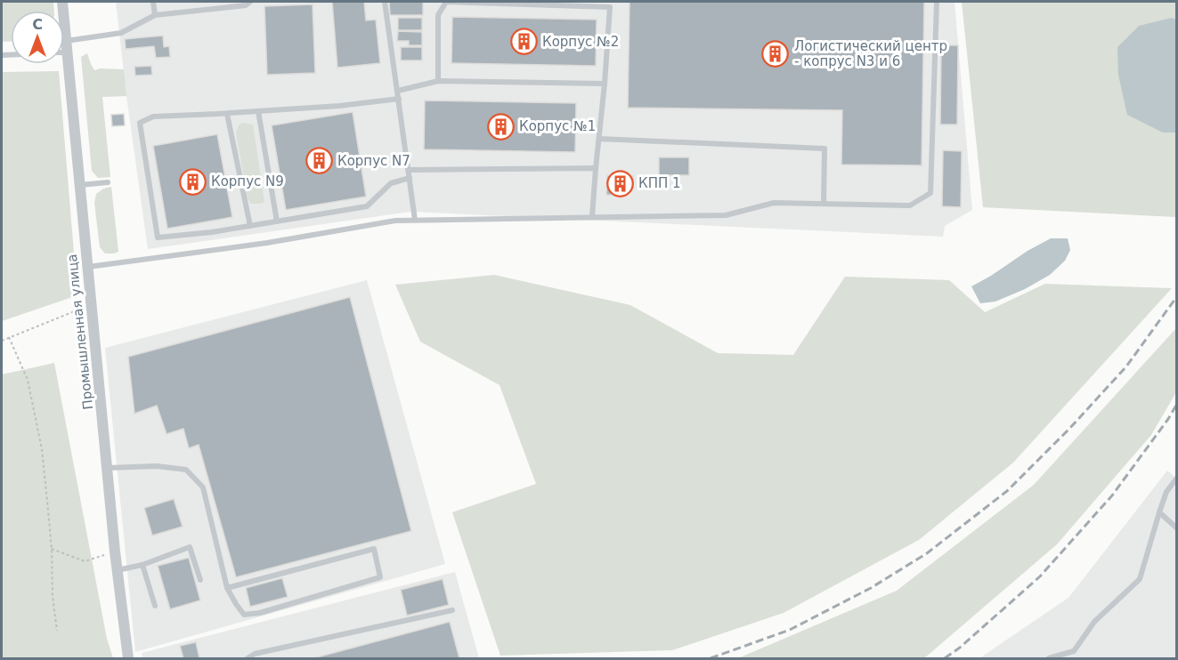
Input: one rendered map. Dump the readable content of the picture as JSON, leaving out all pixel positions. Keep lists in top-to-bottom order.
{
  "streets": {
    "street": ["Промышленная улица"]
  },
  "places": {
    "building": [
      "Корпус №2",
      "Логистический центр - копрус N3 и 6",
      "Корпус №1",
      "Корпус N7",
      "Корпус N9",
      "КПП 1"
    ]
  },
  "north": "top"
}
